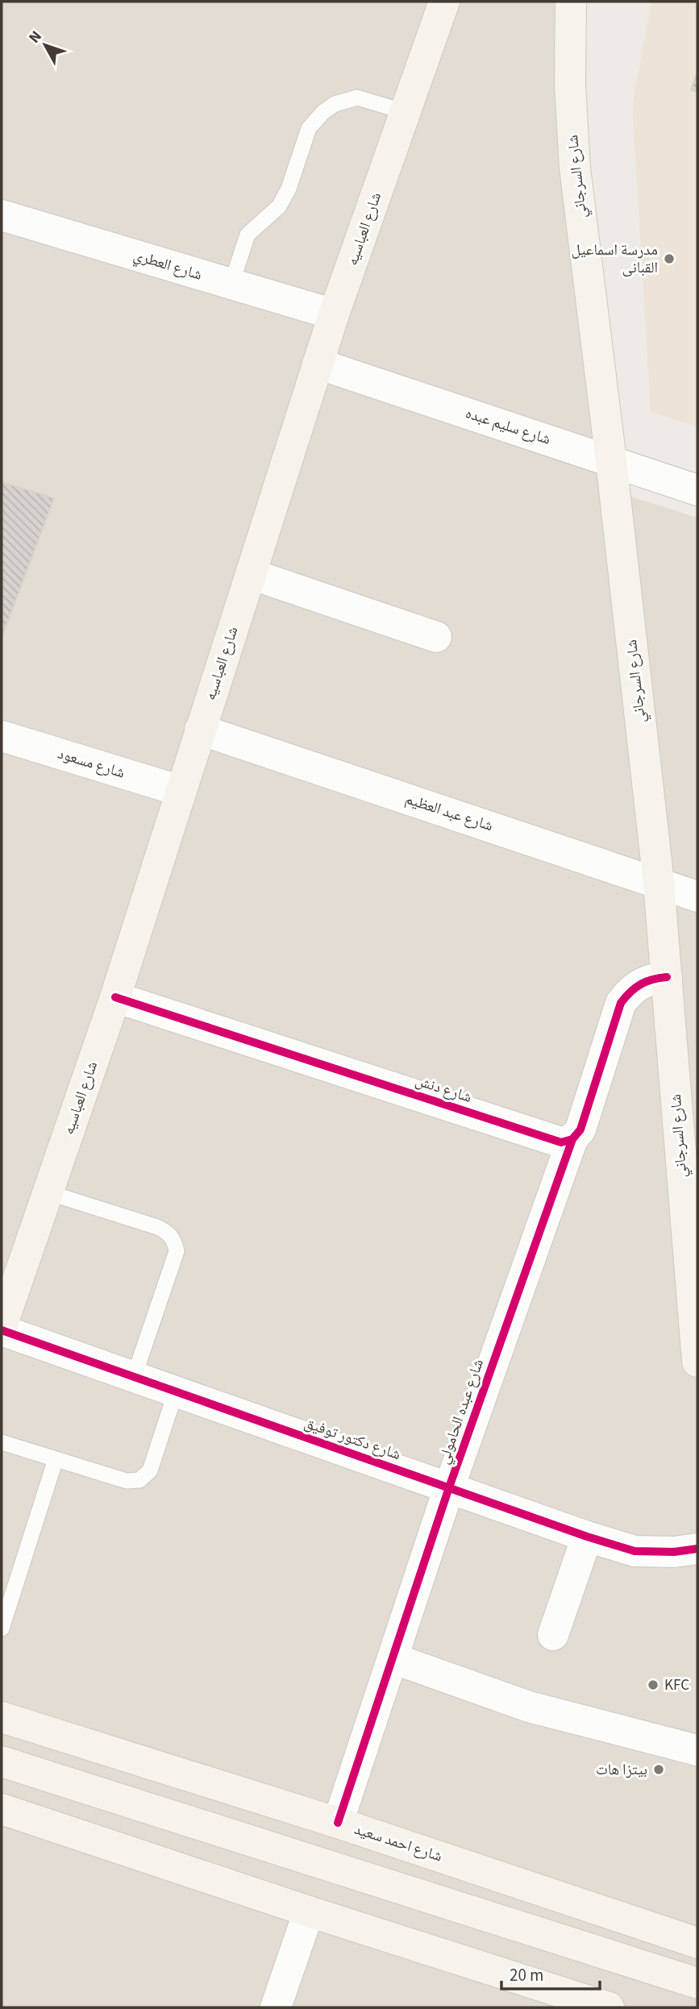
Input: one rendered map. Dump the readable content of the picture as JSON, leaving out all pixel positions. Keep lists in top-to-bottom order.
{
  "streets": {
    "main road": ["شارع السرجاني", "شارع العباسيه", "شارع احمد سعيد"],
    "street": [
      "شارع العطري",
      "شارع سليم عبده",
      "شارع مسعود",
      "شارع عبد العظيم",
      "شارع دنش",
      "شارع عبده الحامولي",
      "شارع دكتور توفيق"
    ]
  },
  "crossings": [
    ["شارع السرجاني", "شارع سليم عبده"],
    ["شارع السرجاني", "شارع عبد العظيم"],
    ["شارع العباسيه", "شارع العطري"],
    ["شارع العباسيه", "شارع سليم عبده"],
    ["شارع العباسيه", "شارع مسعود"],
    ["شارع العباسيه", "شارع عبد العظيم"],
    ["شارع العباسيه", "شارع دنش"],
    ["شارع العباسيه", "شارع دكتور توفيق"],
    ["شارع دنش", "شارع عبده الحامولي"],
    ["شارع عبده الحامولي", "شارع دكتور توفيق"],
    ["شارع عبده الحامولي", "شارع احمد سعيد"]
  ],
  "places": ["مدرسة اسماعيل القبانى", "KFC", "بيتزا هات"],
  "scale_bar": "20 m",
  "north": "top left"
}
